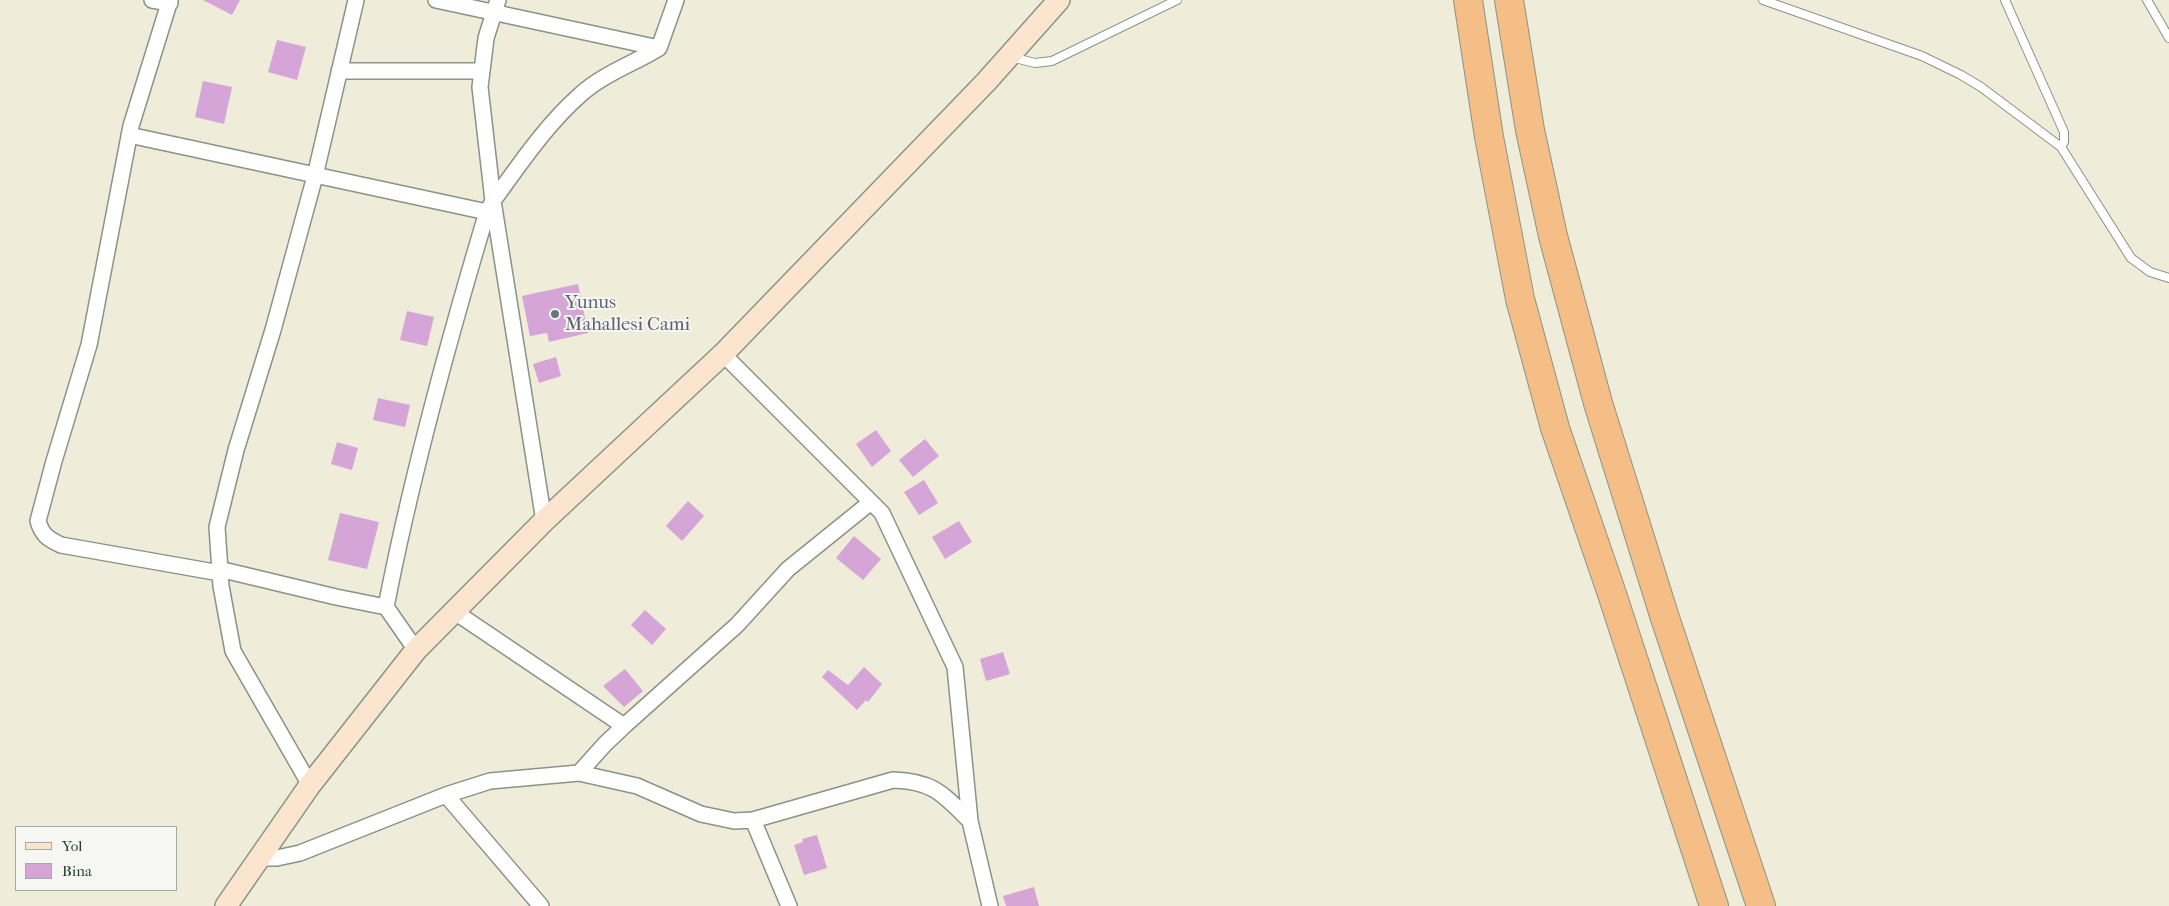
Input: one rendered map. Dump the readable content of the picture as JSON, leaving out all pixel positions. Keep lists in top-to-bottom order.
{
  "places": ["Yunus Mahallesi Cami"],
  "legend": ["Yol", "Bina"]
}
